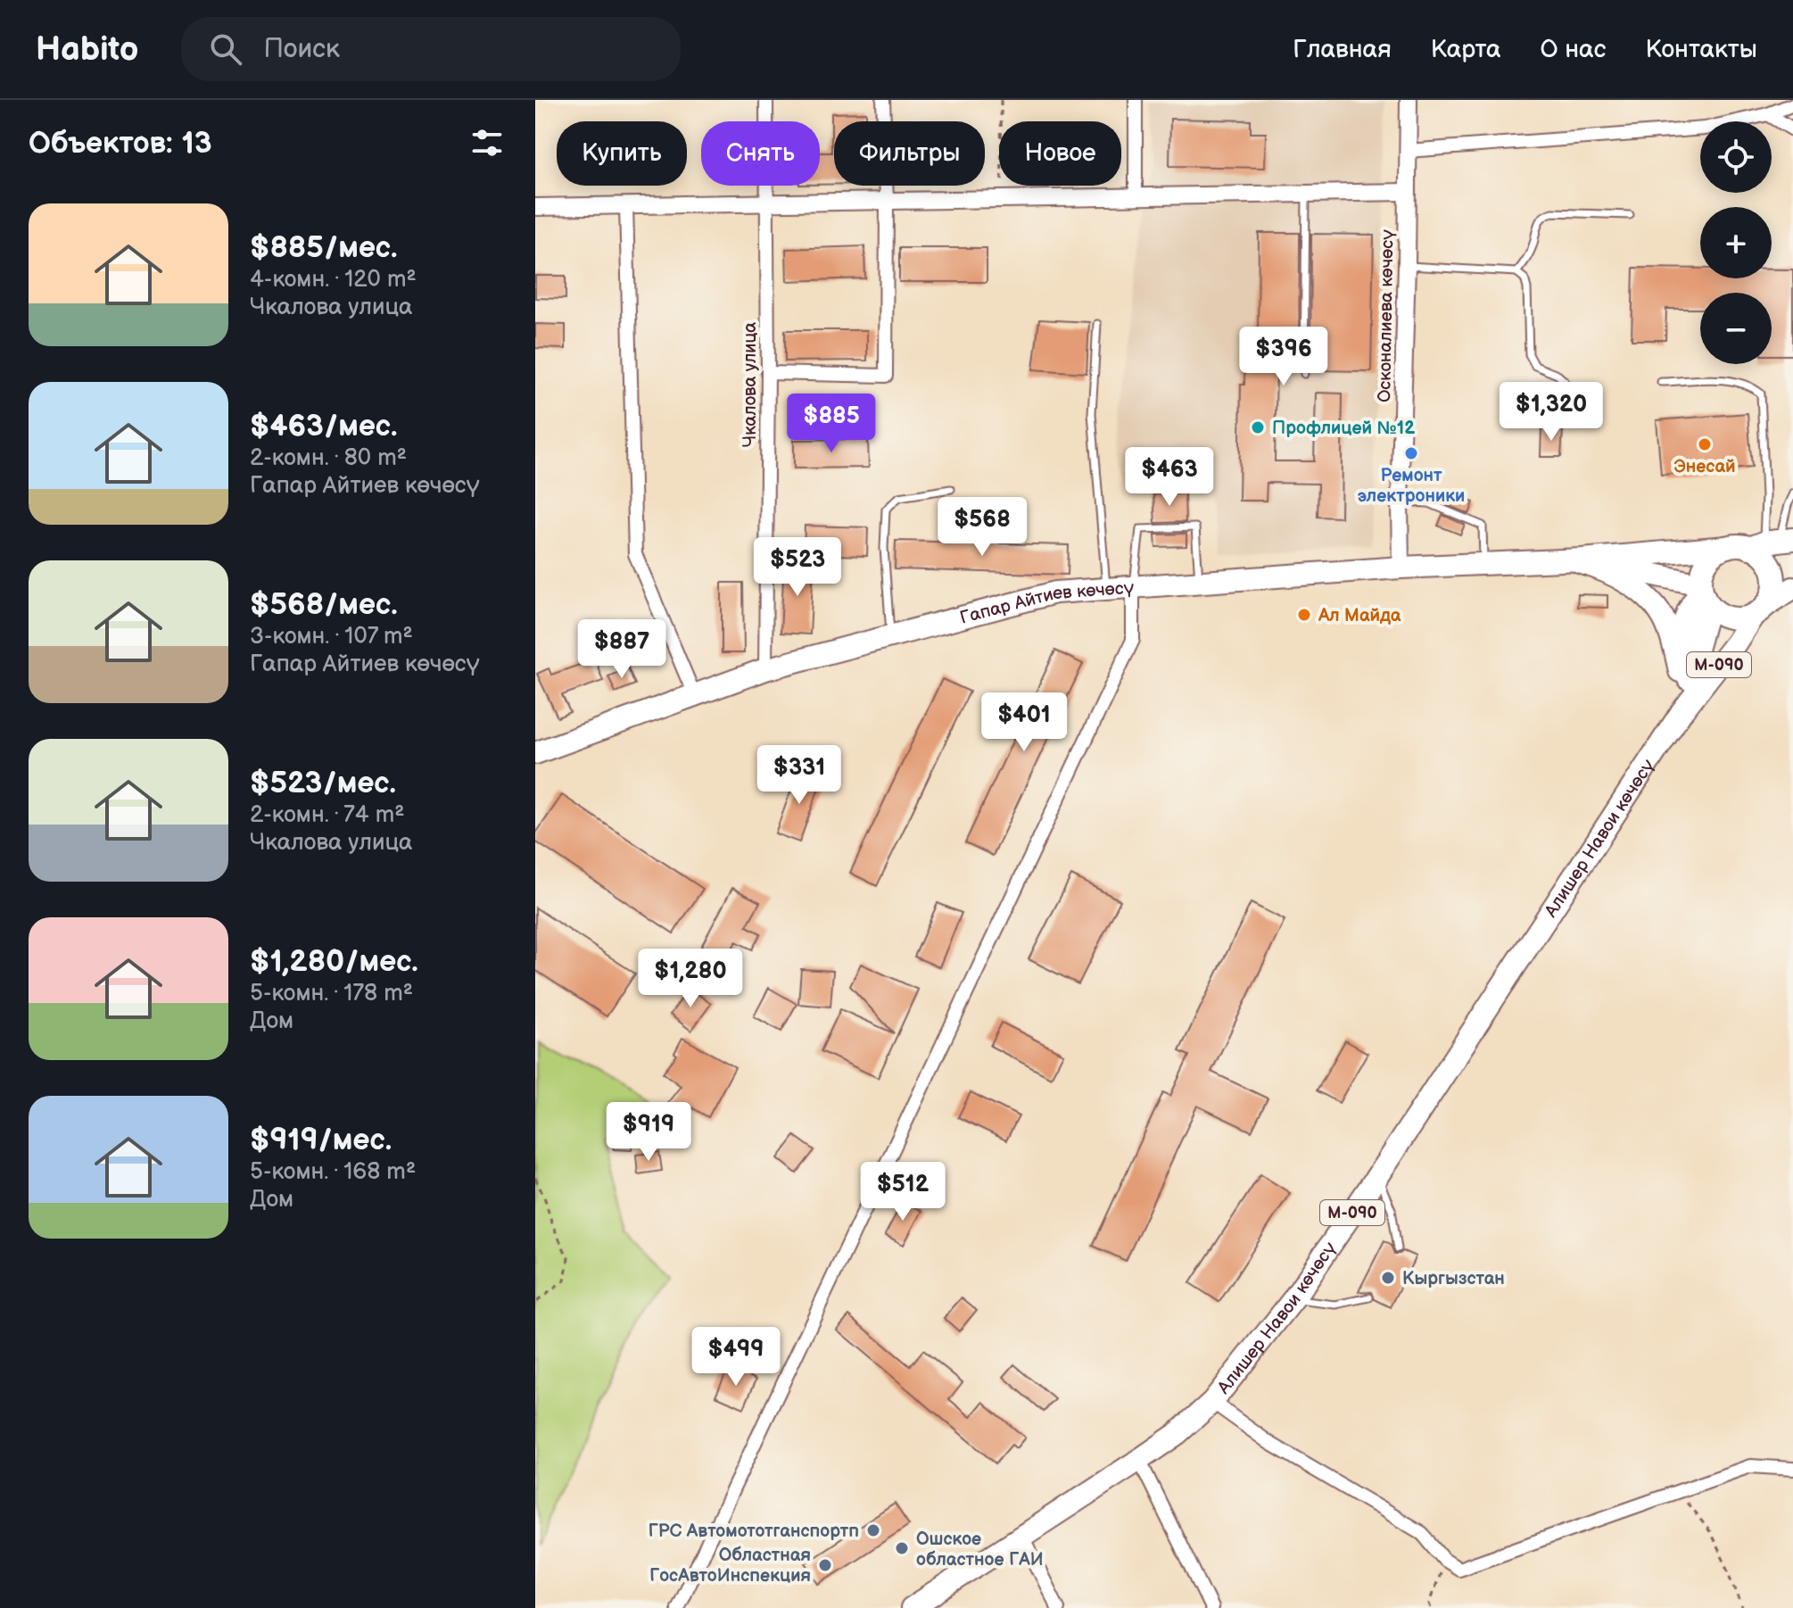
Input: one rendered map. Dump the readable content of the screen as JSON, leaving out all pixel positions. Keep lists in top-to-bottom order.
{
  "streets": {
    "main road": ["Гапар Айтиев көчөсү", "М-090", "Алишер Навои көчөсү"],
    "street": ["Осконалиева көчөсү", "Чкалова улица"]
  },
  "crossings": [
    ["Осконалиева көчөсү", "Гапар Айтиев көчөсү"],
    ["Чкалова улица", "Гапар Айтиев көчөсү"],
    ["Гапар Айтиев көчөсү", "М-090"],
    ["Гапар Айтиев көчөсү", "Алишер Навои көчөсү"],
    ["М-090", "Алишер Навои көчөсү"]
  ],
  "places": [
    "Профлицей №12",
    "Энесай",
    "Ремонт электроники",
    "Ал Майда",
    "Кыргызстан",
    "ГРС Автомототганспортп",
    "Ошское областное ГАИ",
    "Областная ГосАвтоИнспекция"
  ],
  "page": {
    "header": "Habito",
    "search": "Поиск",
    "nav": [
      "Главная",
      "Карта",
      "О нас",
      "Контакты"
    ],
    "heading": "Объектов: 13",
    "map_buttons": ["+", "−"],
    "chip": [
      "Купить",
      "Снять",
      "Фильтры",
      "Новое"
    ],
    "list": [
      {
        "name": "$885/мес.",
        "note": "4-комн. · 120 m² · Чкалова улица"
      },
      {
        "name": "$463/мес.",
        "note": "2-комн. · 80 m² · Гапар Айтиев көчөсү"
      },
      {
        "name": "$568/мес.",
        "note": "3-комн. · 107 m² · Гапар Айтиев көчөсү"
      },
      {
        "name": "$523/мес.",
        "note": "2-комн. · 74 m² · Чкалова улица"
      },
      {
        "name": "$1,280/мес.",
        "note": "5-комн. · 178 m² · Дом"
      },
      {
        "name": "$919/мес.",
        "note": "5-комн. · 168 m² · Дом"
      }
    ],
    "price": [
      "$396",
      "$1,320",
      "$885",
      "$463",
      "$568",
      "$523",
      "$887",
      "$401",
      "$331",
      "$1,280",
      "$919",
      "$512",
      "$499"
    ]
  }
}
